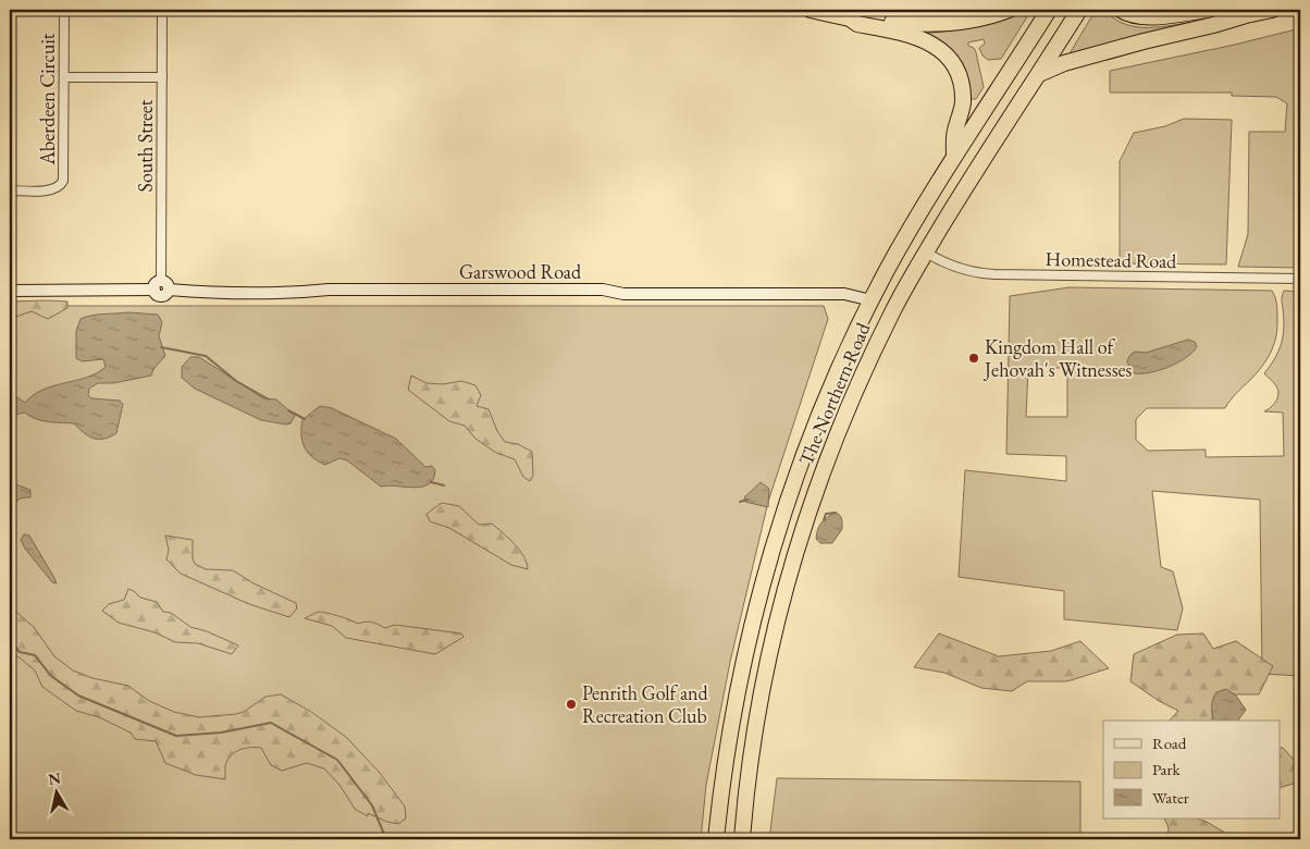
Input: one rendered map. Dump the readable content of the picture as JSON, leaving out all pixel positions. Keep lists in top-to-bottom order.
{
  "streets": {
    "highway": ["The Northern Road"],
    "street": [
      "Aberdeen Circuit",
      "South Street",
      "Homestead Road",
      "Garswood Road"
    ]
  },
  "crossings": [
    ["South Street", "Garswood Road"],
    ["Homestead Road", "The Northern Road"],
    ["Garswood Road", "The Northern Road"]
  ],
  "places": ["Kingdom Hall of Jehovah's Witnesses", "Penrith Golf and Recreation Club"],
  "legend": ["Road", "Park", "Water"],
  "north": "top"
}
